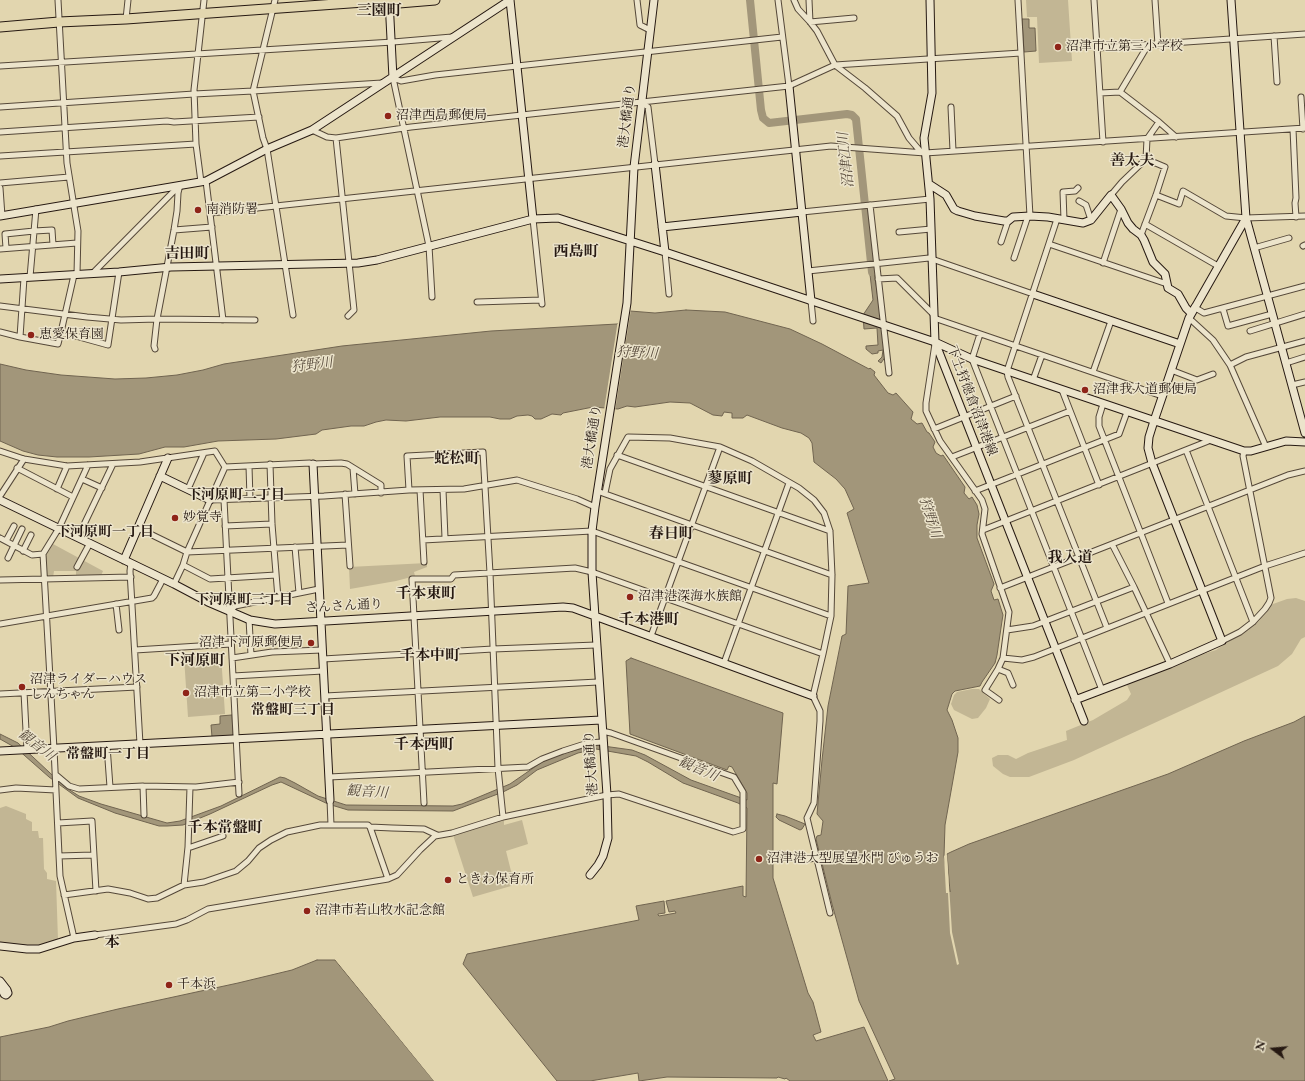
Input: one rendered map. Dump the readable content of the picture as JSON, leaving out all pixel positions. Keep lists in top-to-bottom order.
{
  "streets": {
    "street": ["港大橋通り", "下土狩徳倉沼津港線", "さんさん通り"]
  },
  "crossings": [
    ["港大橋通り", "さんさん通り"]
  ],
  "districts": [
    "三園町",
    "善太夫",
    "西島町",
    "吉田町",
    "蛇松町",
    "蓼原町",
    "下河原町二丁目",
    "下河原町一丁目",
    "春日町",
    "我入道",
    "千本東町",
    "下河原町三丁目",
    "千本港町",
    "千本中町",
    "下河原町",
    "常盤町三丁目",
    "千本西町",
    "常盤町一丁目",
    "千本常盤町",
    "本"
  ],
  "water": ["沼津江川", "狩野川", "観音川"],
  "places": [
    "沼津市立第三小学校",
    "沼津西島郵便局",
    "南消防署",
    "恵愛保育園",
    "沼津我入道郵便局",
    "妙覚寺",
    "沼津港深海水族館",
    "沼津下河原郵便局",
    "沼津ライダーハウス しんちゃん",
    "沼津市立第二小学校",
    "沼津港大型展望水門 びゅうお",
    "ときわ保育所",
    "沼津市若山牧水記念館",
    "千本浜"
  ],
  "north": "left"
}
